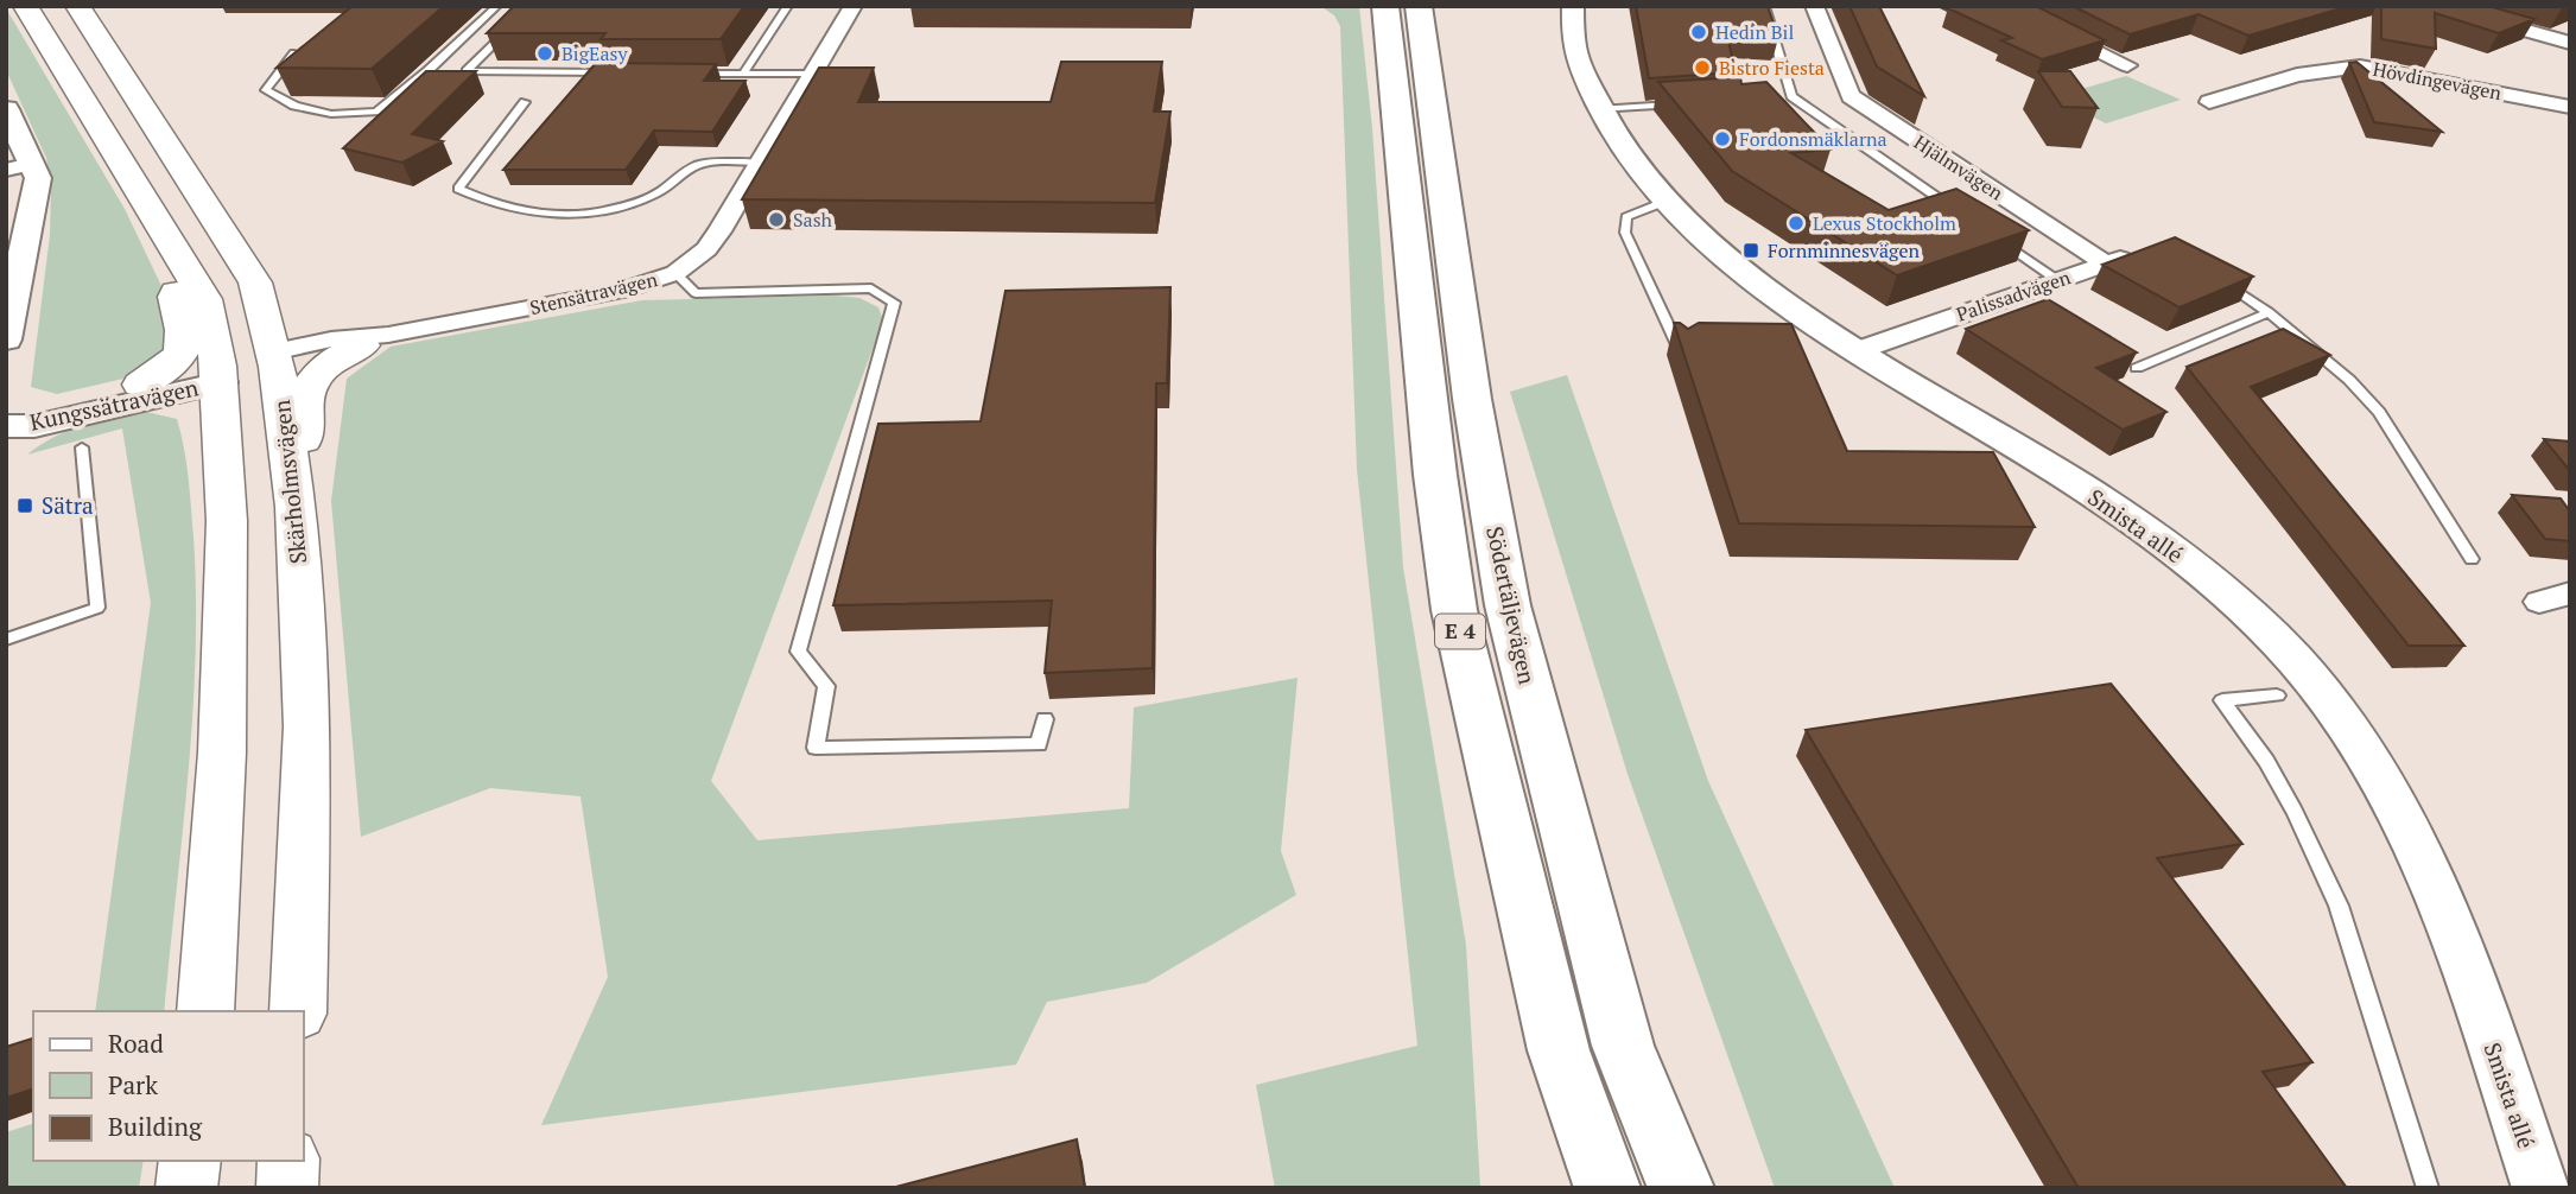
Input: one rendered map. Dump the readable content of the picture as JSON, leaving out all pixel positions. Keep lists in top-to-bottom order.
{
  "streets": {
    "highway": ["Södertäljevägen", "E 4"],
    "main road": ["Skärholmsvägen"],
    "street": [
      "Hövdingevägen",
      "Hjälmvägen",
      "Stensätravägen",
      "Palissadvägen",
      "Kungssätravägen",
      "Smista allé"
    ]
  },
  "crossings": [
    ["Hjälmvägen", "Palissadvägen"],
    ["Stensätravägen", "Skärholmsvägen"],
    ["Palissadvägen", "Smista allé"]
  ],
  "places": {
    "other": [
      "Hedin Bil",
      "BigEasy",
      "Bistro Fiesta",
      "Fordonsmäklarna",
      "Sash",
      "Lexus Stockholm"
    ],
    "transit": ["Fornminnesvägen", "Sätra"]
  },
  "legend": ["Road", "Park", "Building"]
}
